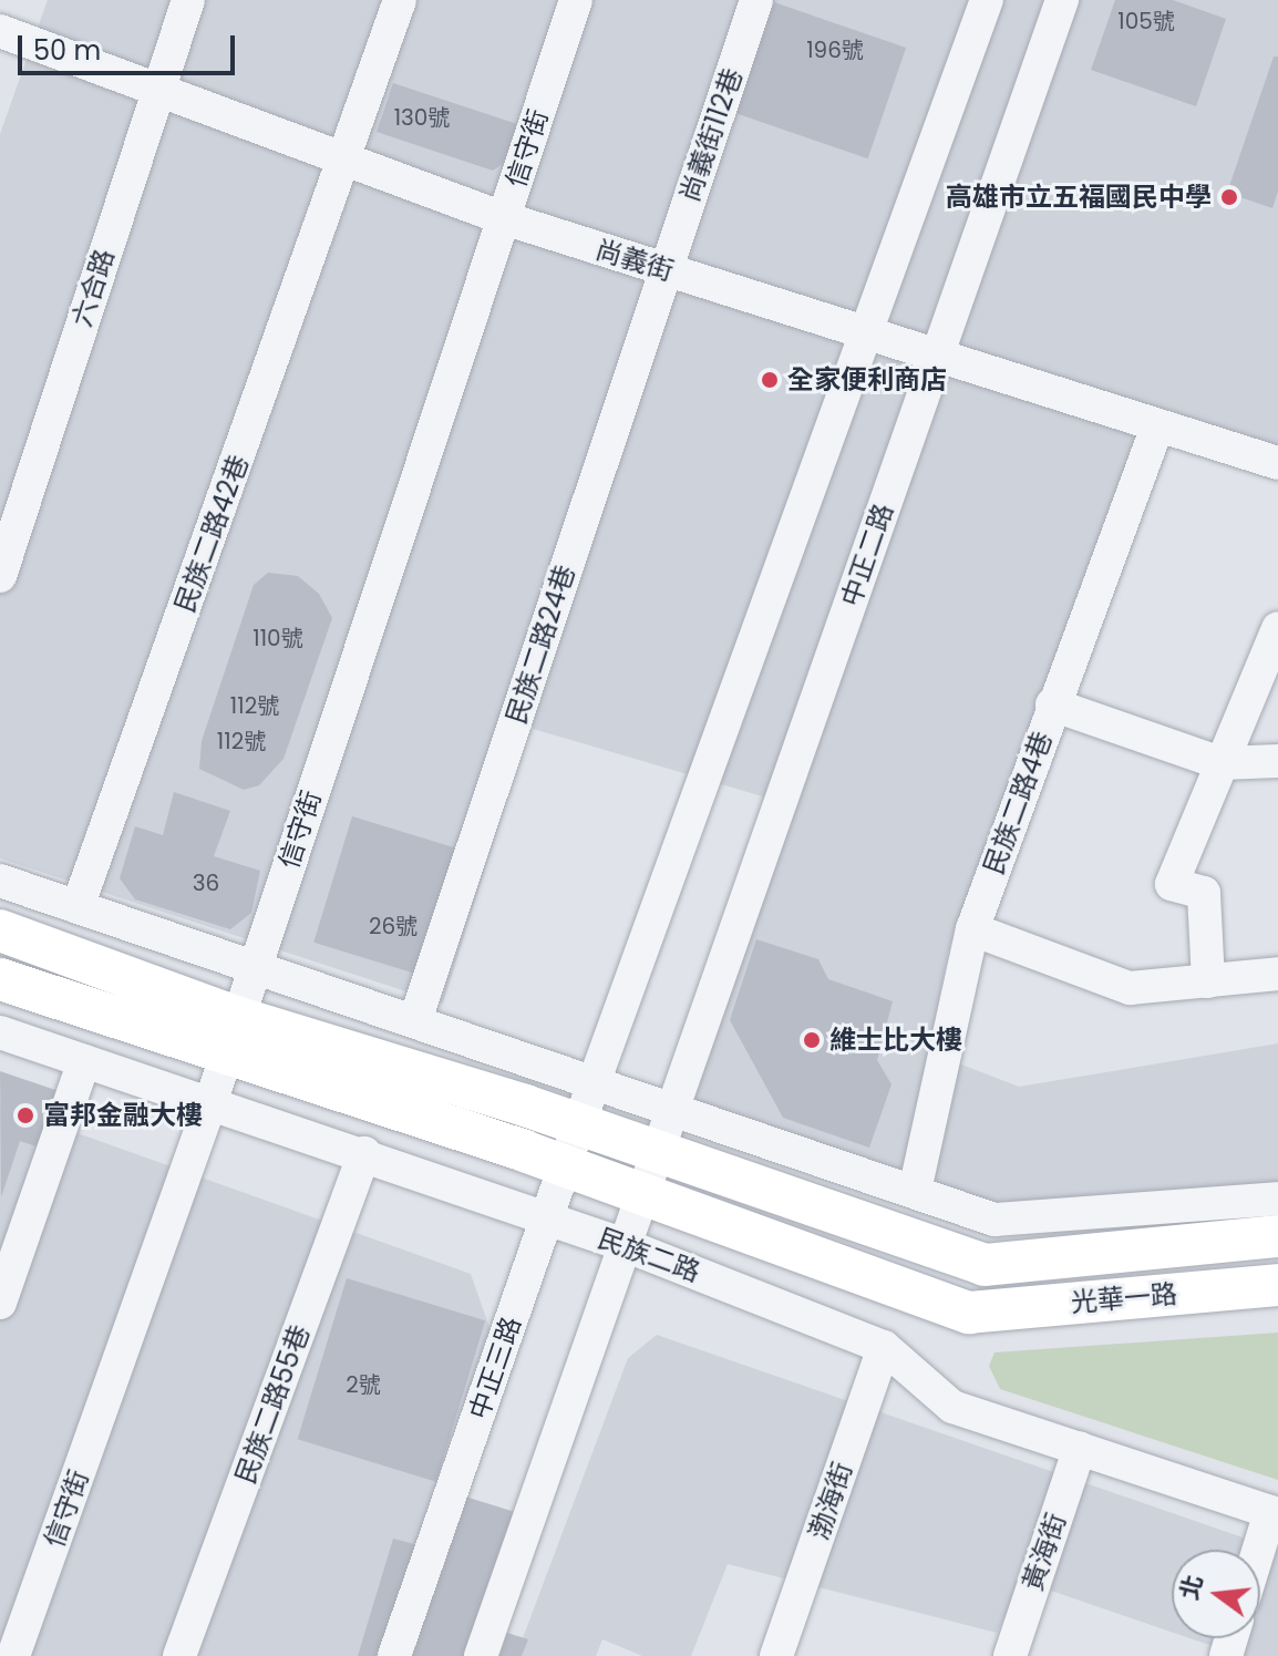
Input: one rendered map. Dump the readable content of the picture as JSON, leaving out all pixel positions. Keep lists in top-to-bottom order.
{
  "streets": {
    "main road": ["光華一路"],
    "street": [
      "尚義街112巷",
      "信守街",
      "尚義街",
      "六合路",
      "民族二路42巷",
      "中正二路",
      "民族二路24巷",
      "民族二路4巷",
      "民族二路",
      "中正三路",
      "民族二路55巷",
      "渤海街",
      "黃海街"
    ]
  },
  "crossings": [
    ["尚義街112巷", "尚義街"],
    ["尚義街112巷", "民族二路24巷"],
    ["信守街", "尚義街"],
    ["信守街", "民族二路"],
    ["尚義街", "六合路"],
    ["尚義街", "民族二路42巷"],
    ["尚義街", "中正二路"],
    ["尚義街", "民族二路24巷"],
    ["尚義街", "民族二路4巷"],
    ["民族二路", "中正三路"],
    ["民族二路", "民族二路55巷"],
    ["民族二路", "渤海街"],
    ["民族二路", "黃海街"]
  ],
  "places": [
    "高雄市立五福國民中學",
    "全家便利商店",
    "維士比大樓",
    "富邦金融大樓"
  ],
  "house_numbers": [
    "105號",
    "196號",
    "130號",
    "110號",
    "112號",
    "112號",
    "36",
    "26號",
    "2號"
  ],
  "scale_bar": "50 m",
  "north": "left"
}
